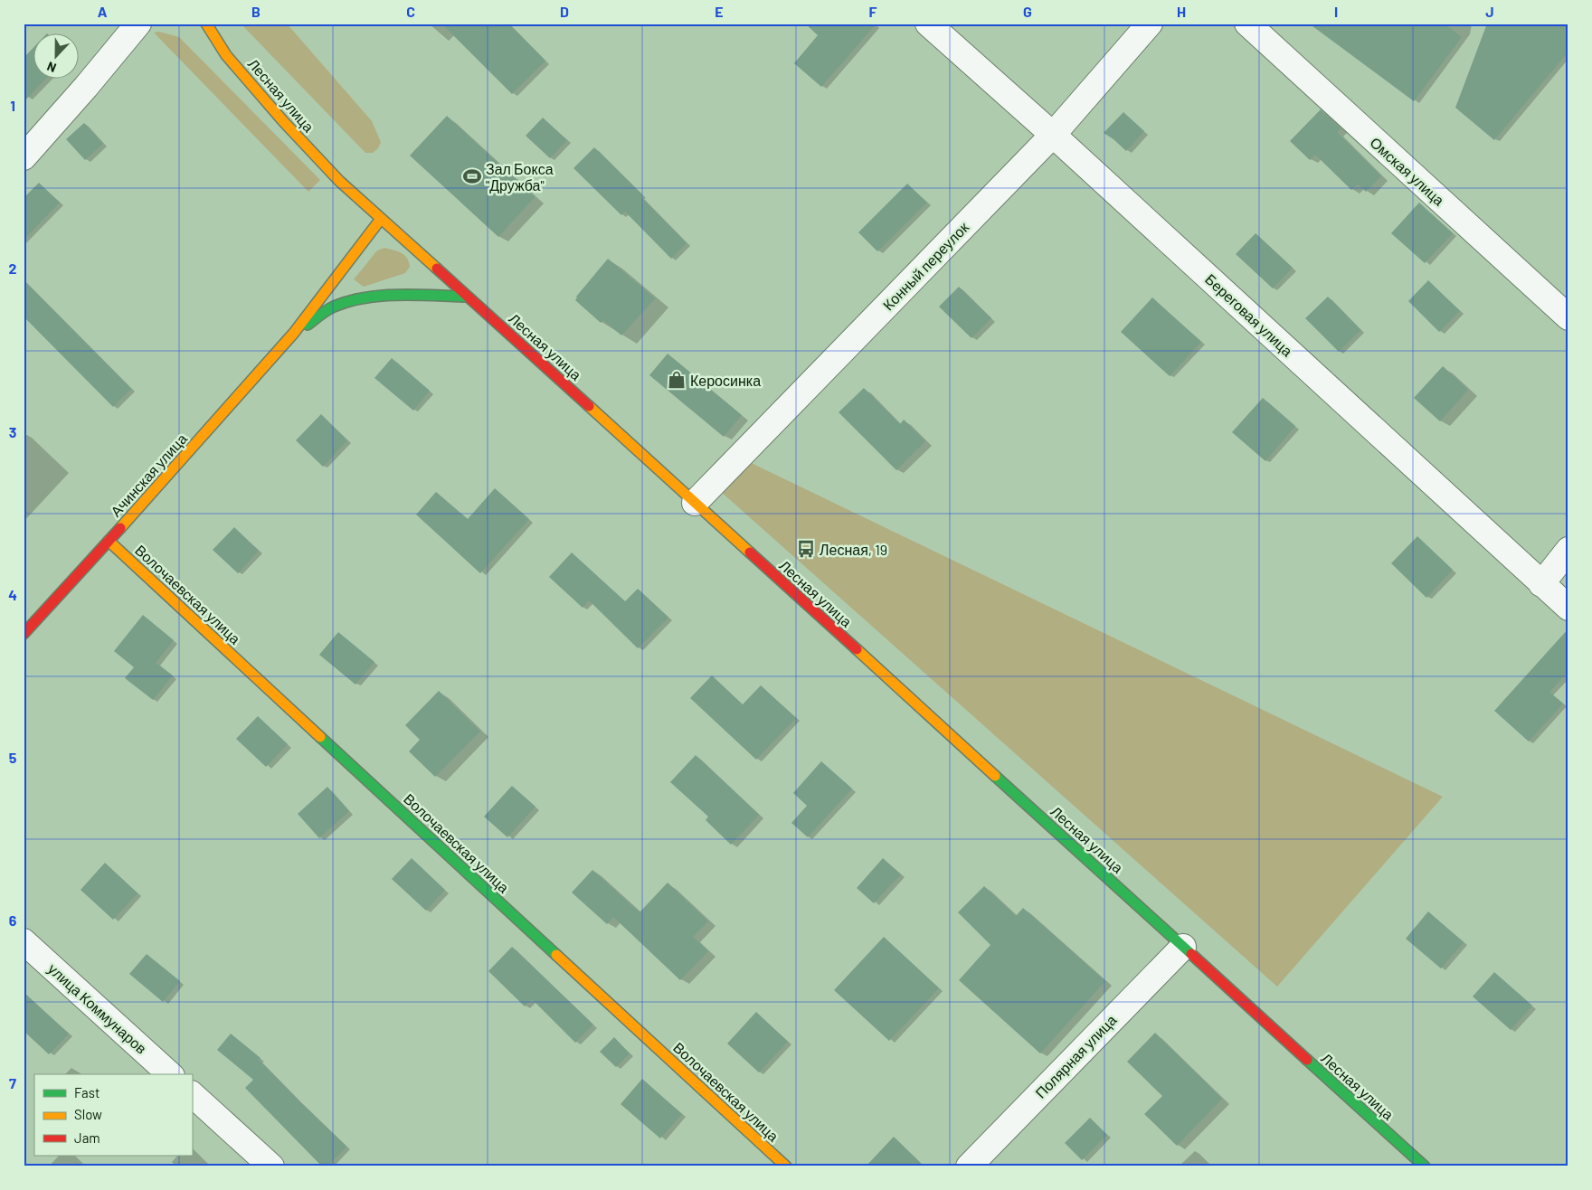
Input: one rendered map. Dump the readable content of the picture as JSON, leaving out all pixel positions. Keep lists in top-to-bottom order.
{
  "streets": {
    "street": [
      "Лесная улица",
      "Омская улица",
      "Конный переулок",
      "Береговая улица",
      "Ачинская улица",
      "Волочаевская улица",
      "улица Коммунаров",
      "Полярная улица"
    ]
  },
  "crossings": [
    ["Лесная улица", "Конный переулок"],
    ["Лесная улица", "Ачинская улица"],
    ["Лесная улица", "Полярная улица"],
    ["Конный переулок", "Береговая улица"],
    ["Ачинская улица", "Волочаевская улица"]
  ],
  "places": {
    "sports": ["Зал Бокса \"Дружба\""],
    "shop": ["Керосинка"],
    "bus stop": ["Лесная, 19"]
  },
  "legend": ["Fast", "Slow", "Jam"],
  "north": "bottom",
  "grid": {
    "columns": [
      "A",
      "B",
      "C",
      "D",
      "E",
      "F",
      "G",
      "H",
      "I",
      "J"
    ],
    "rows": [
      "1",
      "2",
      "3",
      "4",
      "5",
      "6",
      "7"
    ]
  }
}
